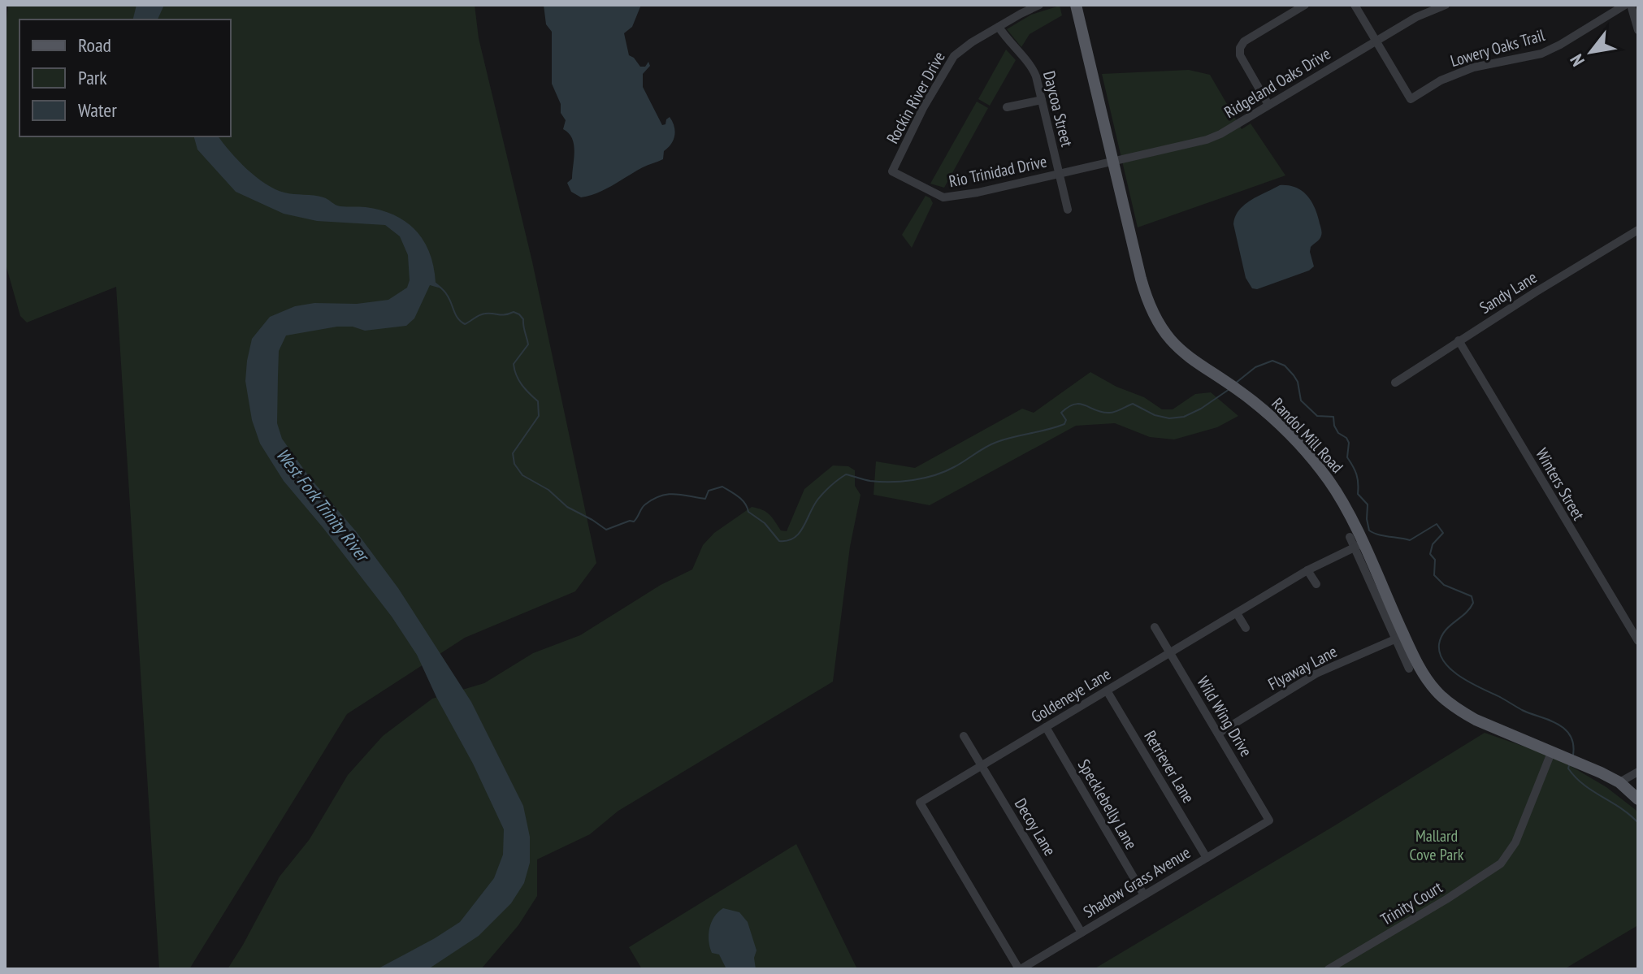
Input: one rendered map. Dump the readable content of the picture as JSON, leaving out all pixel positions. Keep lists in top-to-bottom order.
{
  "streets": {
    "main road": ["Randol Mill Road"],
    "street": [
      "Lowery Oaks Trail",
      "Ridgeland Oaks Drive",
      "Rockin River Drive",
      "Daycoa Street",
      "Rio Trinidad Drive",
      "Sandy Lane",
      "Winters Street",
      "Flyaway Lane",
      "Goldeneye Lane",
      "Wild Wing Drive",
      "Retriever Lane",
      "Specklebelly Lane",
      "Decoy Lane",
      "Shadow Grass Avenue",
      "Trinity Court"
    ]
  },
  "crossings": [
    ["Lowery Oaks Trail", "Ridgeland Oaks Drive"],
    ["Ridgeland Oaks Drive", "Rio Trinidad Drive"],
    ["Ridgeland Oaks Drive", "Randol Mill Road"],
    ["Rockin River Drive", "Daycoa Street"],
    ["Rockin River Drive", "Rio Trinidad Drive"],
    ["Daycoa Street", "Rio Trinidad Drive"],
    ["Rio Trinidad Drive", "Randol Mill Road"],
    ["Sandy Lane", "Winters Street"],
    ["Randol Mill Road", "Flyaway Lane"],
    ["Randol Mill Road", "Goldeneye Lane"],
    ["Randol Mill Road", "Trinity Court"],
    ["Flyaway Lane", "Wild Wing Drive"],
    ["Goldeneye Lane", "Wild Wing Drive"],
    ["Goldeneye Lane", "Retriever Lane"],
    ["Goldeneye Lane", "Specklebelly Lane"],
    ["Goldeneye Lane", "Decoy Lane"],
    ["Goldeneye Lane", "Shadow Grass Avenue"],
    ["Wild Wing Drive", "Shadow Grass Avenue"],
    ["Retriever Lane", "Shadow Grass Avenue"],
    ["Specklebelly Lane", "Shadow Grass Avenue"],
    ["Decoy Lane", "Shadow Grass Avenue"]
  ],
  "water": ["West Fork Trinity River"],
  "parks": ["Mallard Cove Park"],
  "legend": ["Road", "Park", "Water"],
  "north": "bottom left"
}
